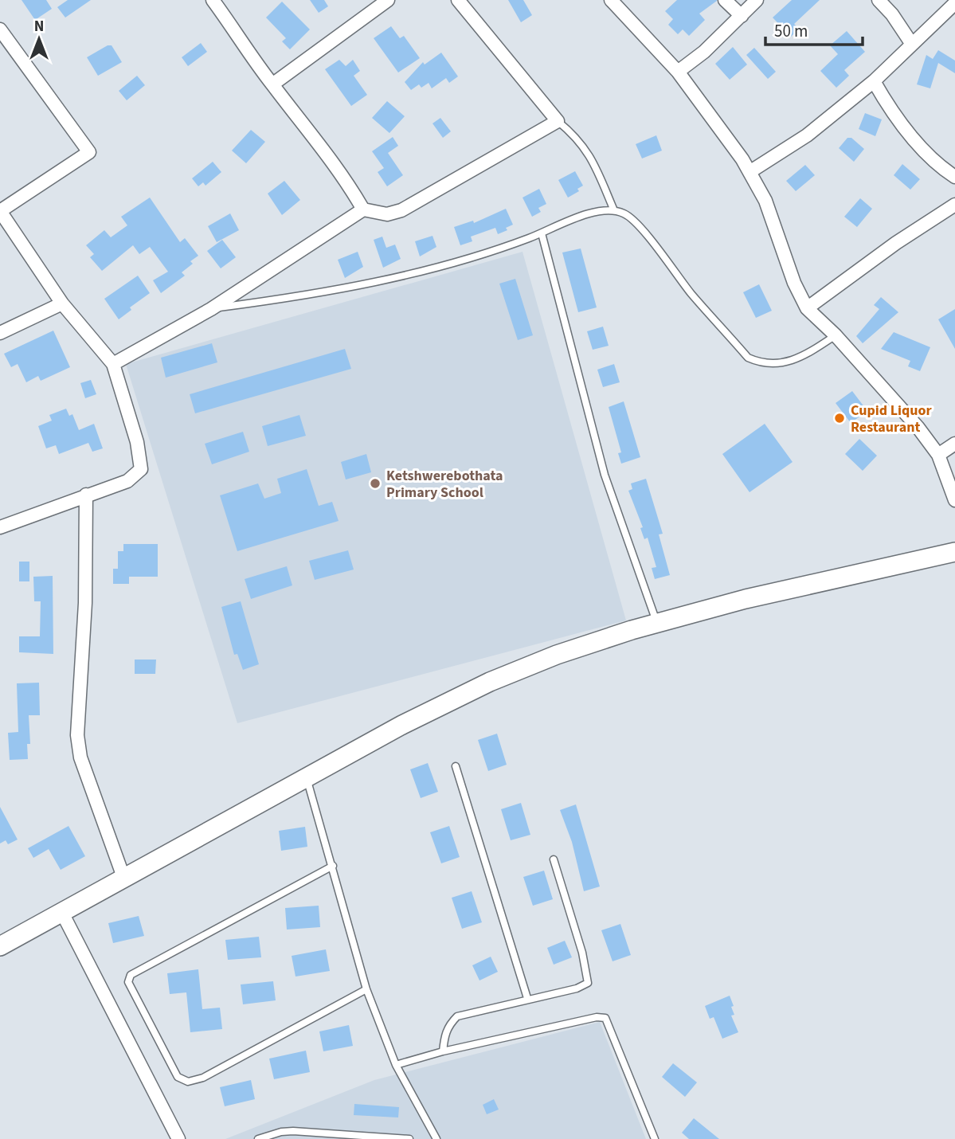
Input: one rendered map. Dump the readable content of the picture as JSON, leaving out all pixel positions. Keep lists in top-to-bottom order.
{
  "places": ["Cupid Liquor Restaurant", "Ketshwerebothata Primary School"],
  "scale_bar": "50 m",
  "north": "top"
}
